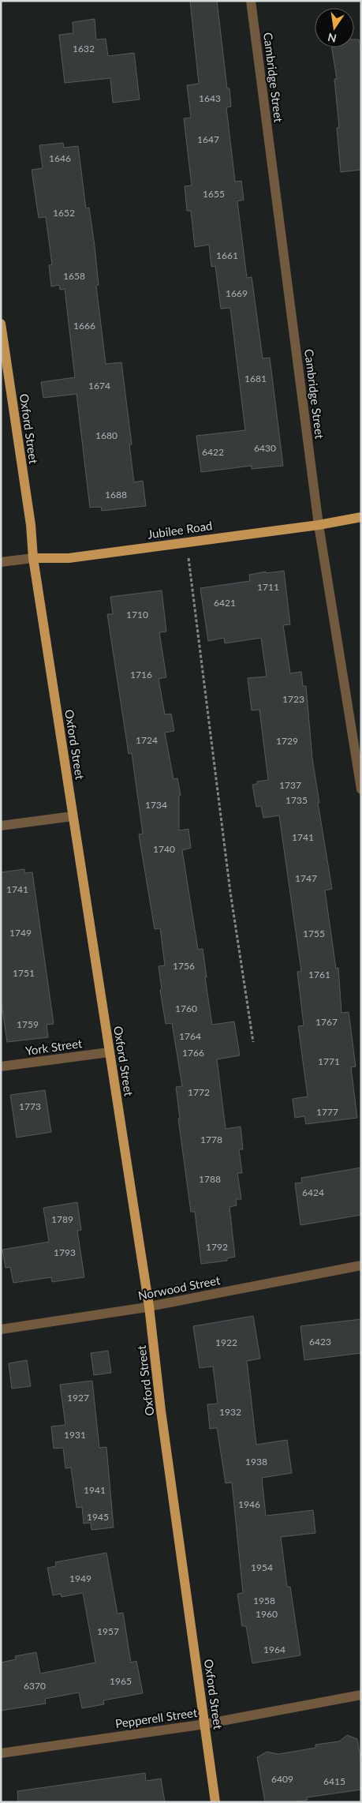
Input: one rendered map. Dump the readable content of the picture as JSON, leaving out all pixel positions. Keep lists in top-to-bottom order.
{
  "streets": {
    "main road": ["Oxford Street", "Jubilee Road"],
    "street": [
      "Cambridge Street",
      "York Street",
      "Norwood Street",
      "Pepperell Street"
    ]
  },
  "crossings": [
    ["Cambridge Street", "Jubilee Road"],
    ["Oxford Street", "Jubilee Road"],
    ["Oxford Street", "York Street"],
    ["Oxford Street", "Norwood Street"],
    ["Oxford Street", "Pepperell Street"]
  ],
  "house_numbers": [
    "1632",
    "1643",
    "1647",
    "1646",
    "1655",
    "1652",
    "1661",
    "1658",
    "1669",
    "1666",
    "1681",
    "1674",
    "1680",
    "6430",
    "6422",
    "1688",
    "1711",
    "6421",
    "1710",
    "1716",
    "1723",
    "1724",
    "1729",
    "1737",
    "1735",
    "1734",
    "1741",
    "1740",
    "1747",
    "1741",
    "1749",
    "1755",
    "1756",
    "1751",
    "1761",
    "1760",
    "1767",
    "1759",
    "1764",
    "1766",
    "1771",
    "1772",
    "1773",
    "1777",
    "1778",
    "1788",
    "6424",
    "1789",
    "1792",
    "1793",
    "6423",
    "1922",
    "1927",
    "1932",
    "1931",
    "1938",
    "1941",
    "1946",
    "1945",
    "1954",
    "1949",
    "1958",
    "1960",
    "1957",
    "1964",
    "1965",
    "6370",
    "6409",
    "6415"
  ],
  "north": "bottom"
}
